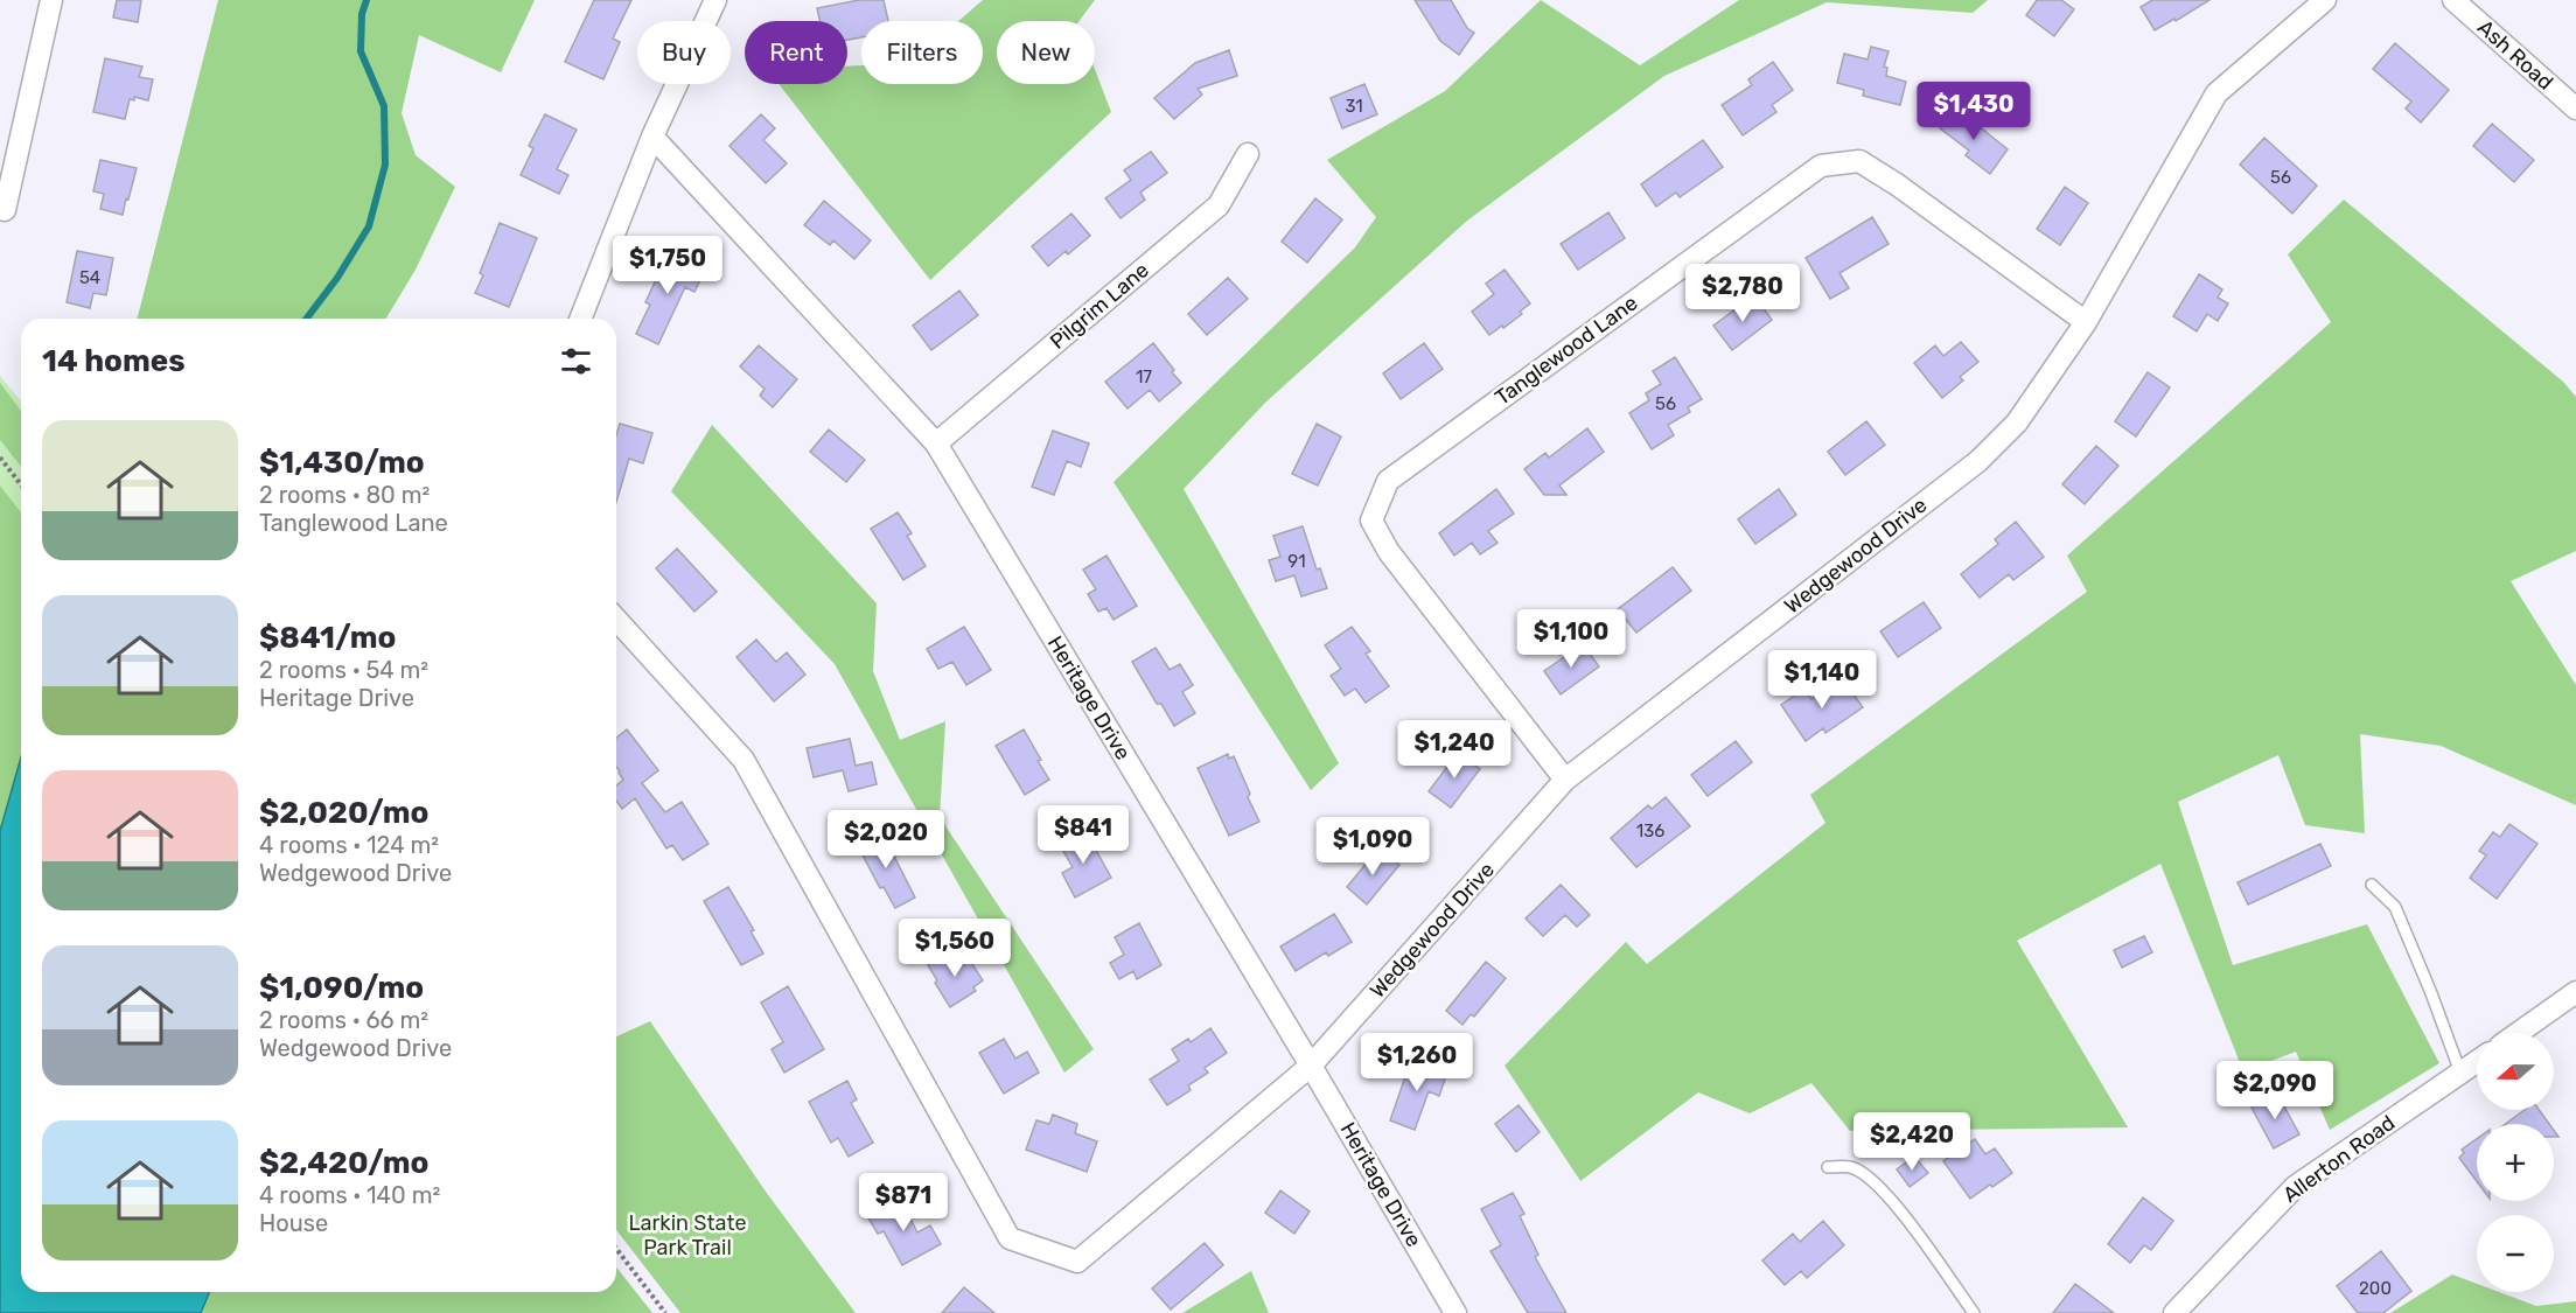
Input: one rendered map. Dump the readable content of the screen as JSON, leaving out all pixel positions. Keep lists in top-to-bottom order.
{
  "streets": {
    "street": [
      "Ash Road",
      "Pilgrim Lane",
      "Tanglewood Lane",
      "Wedgewood Drive",
      "Heritage Drive",
      "Allerton Road"
    ]
  },
  "crossings": [
    ["Pilgrim Lane", "Heritage Drive"],
    ["Tanglewood Lane", "Wedgewood Drive"],
    ["Wedgewood Drive", "Heritage Drive"]
  ],
  "parks": ["Larkin State Park Trail"],
  "house_numbers": [
    "31",
    "56",
    "54",
    "17",
    "56",
    "91",
    "136",
    "200"
  ],
  "north": "left",
  "page": {
    "chip": [
      "Buy",
      "Rent",
      "Filters",
      "New"
    ],
    "price": [
      "$1,430",
      "$1,750",
      "$2,780",
      "$1,100",
      "$1,140",
      "$1,240",
      "$841",
      "$2,020",
      "$1,090",
      "$1,560",
      "$1,260",
      "$2,090",
      "$2,420",
      "$871"
    ],
    "heading": "14 homes",
    "list": [
      {
        "name": "$1,430/mo",
        "note": "2 rooms · 80 m² · Tanglewood Lane"
      },
      {
        "name": "$841/mo",
        "note": "2 rooms · 54 m² · Heritage Drive"
      },
      {
        "name": "$2,020/mo",
        "note": "4 rooms · 124 m² · Wedgewood Drive"
      },
      {
        "name": "$1,090/mo",
        "note": "2 rooms · 66 m² · Wedgewood Drive"
      },
      {
        "name": "$2,420/mo",
        "note": "4 rooms · 140 m² · House"
      }
    ],
    "map_buttons": ["+", "−"]
  }
}
